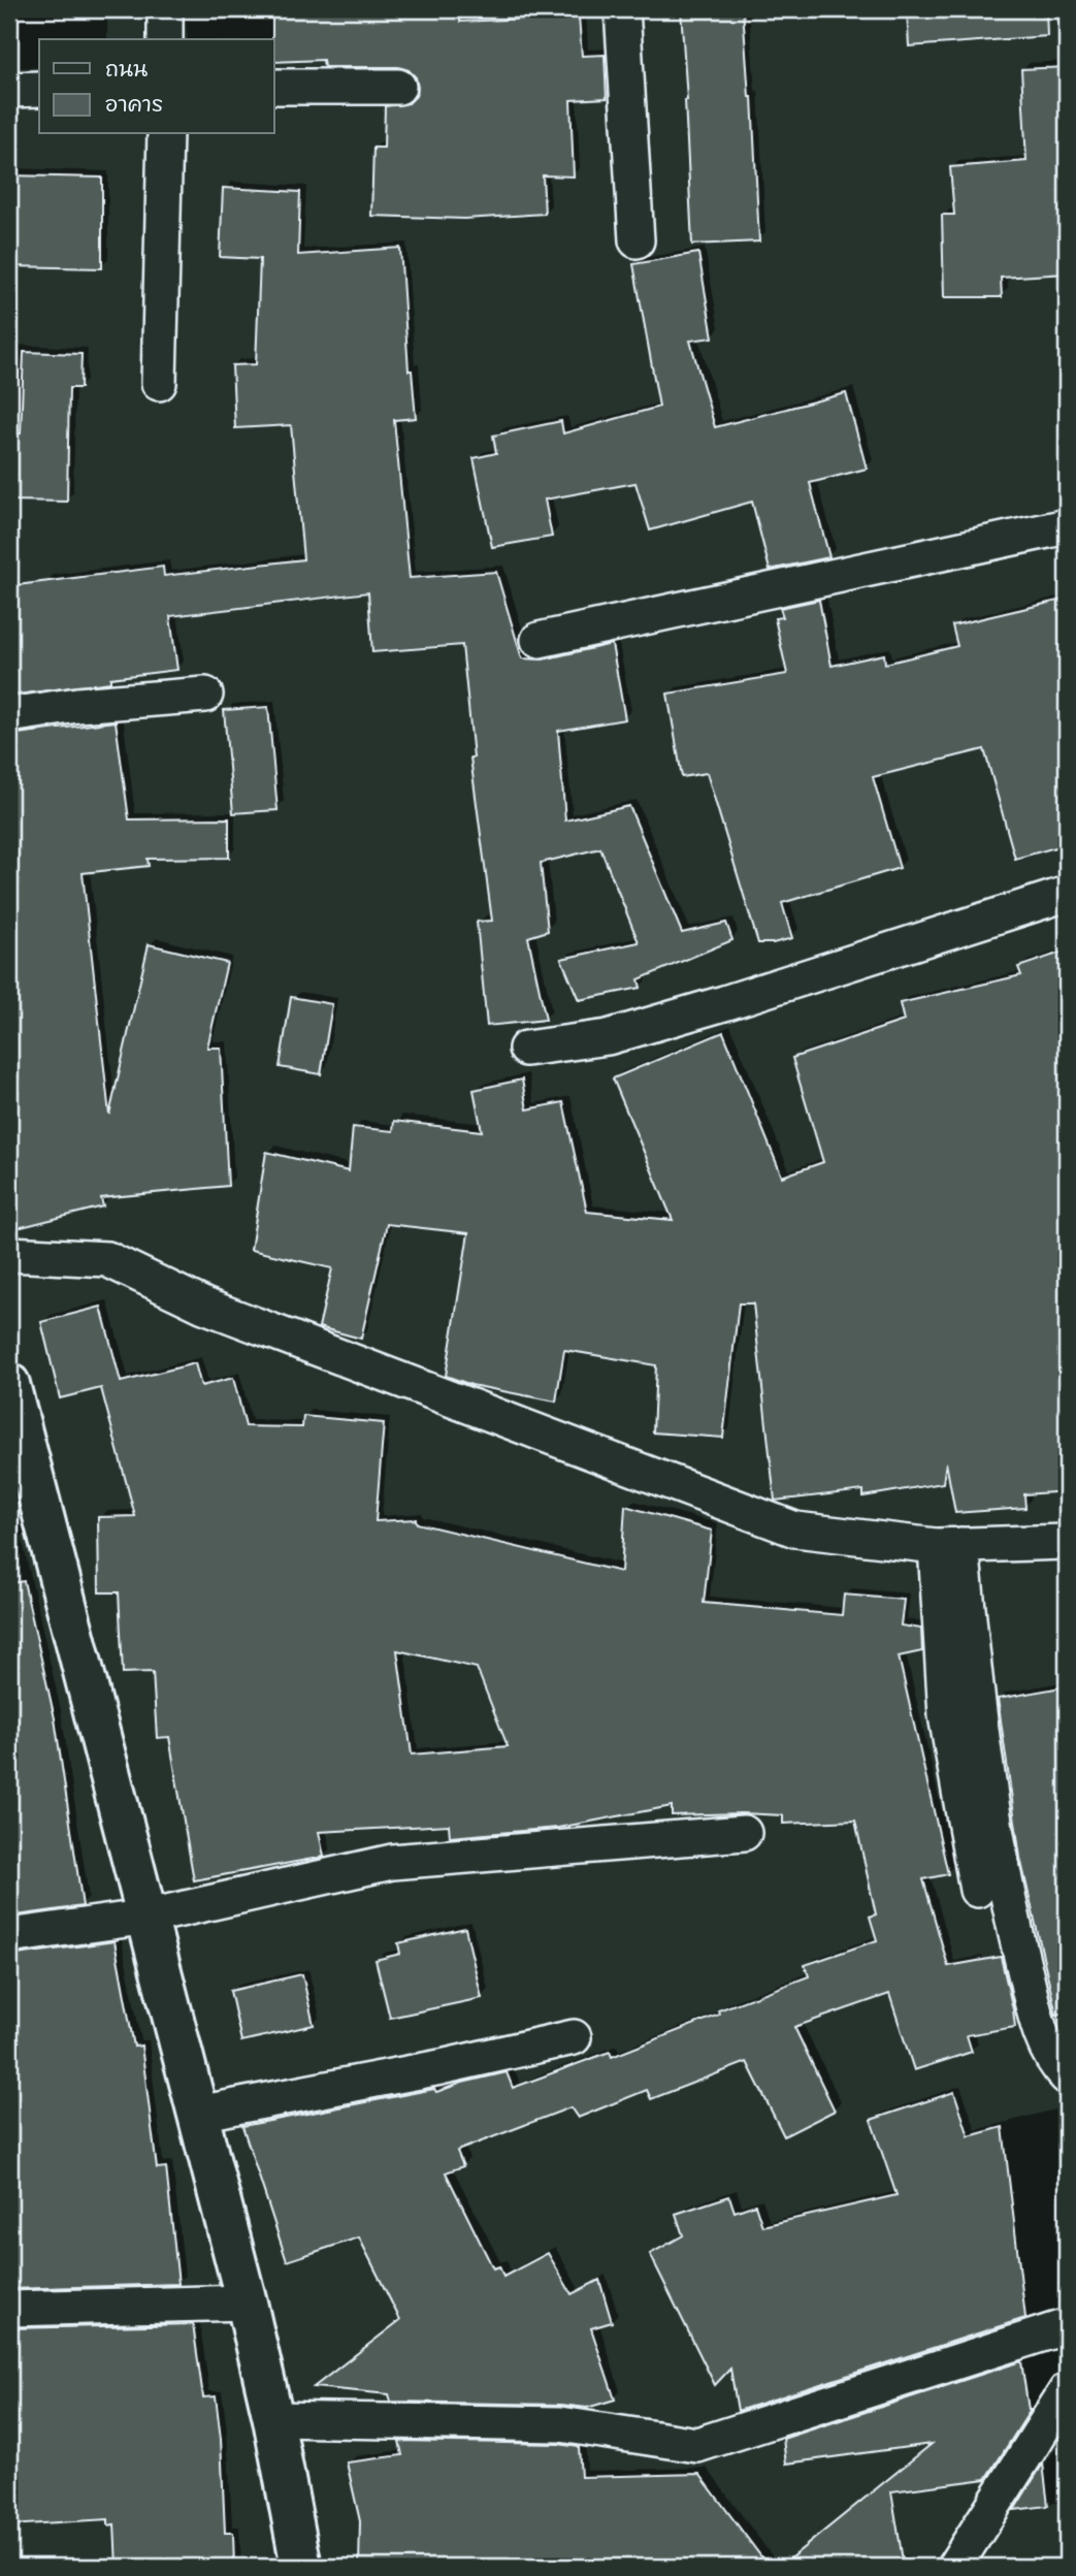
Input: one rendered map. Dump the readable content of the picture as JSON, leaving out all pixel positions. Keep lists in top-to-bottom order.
{
  "legend": ["ถนน", "อาคาร"]
}
